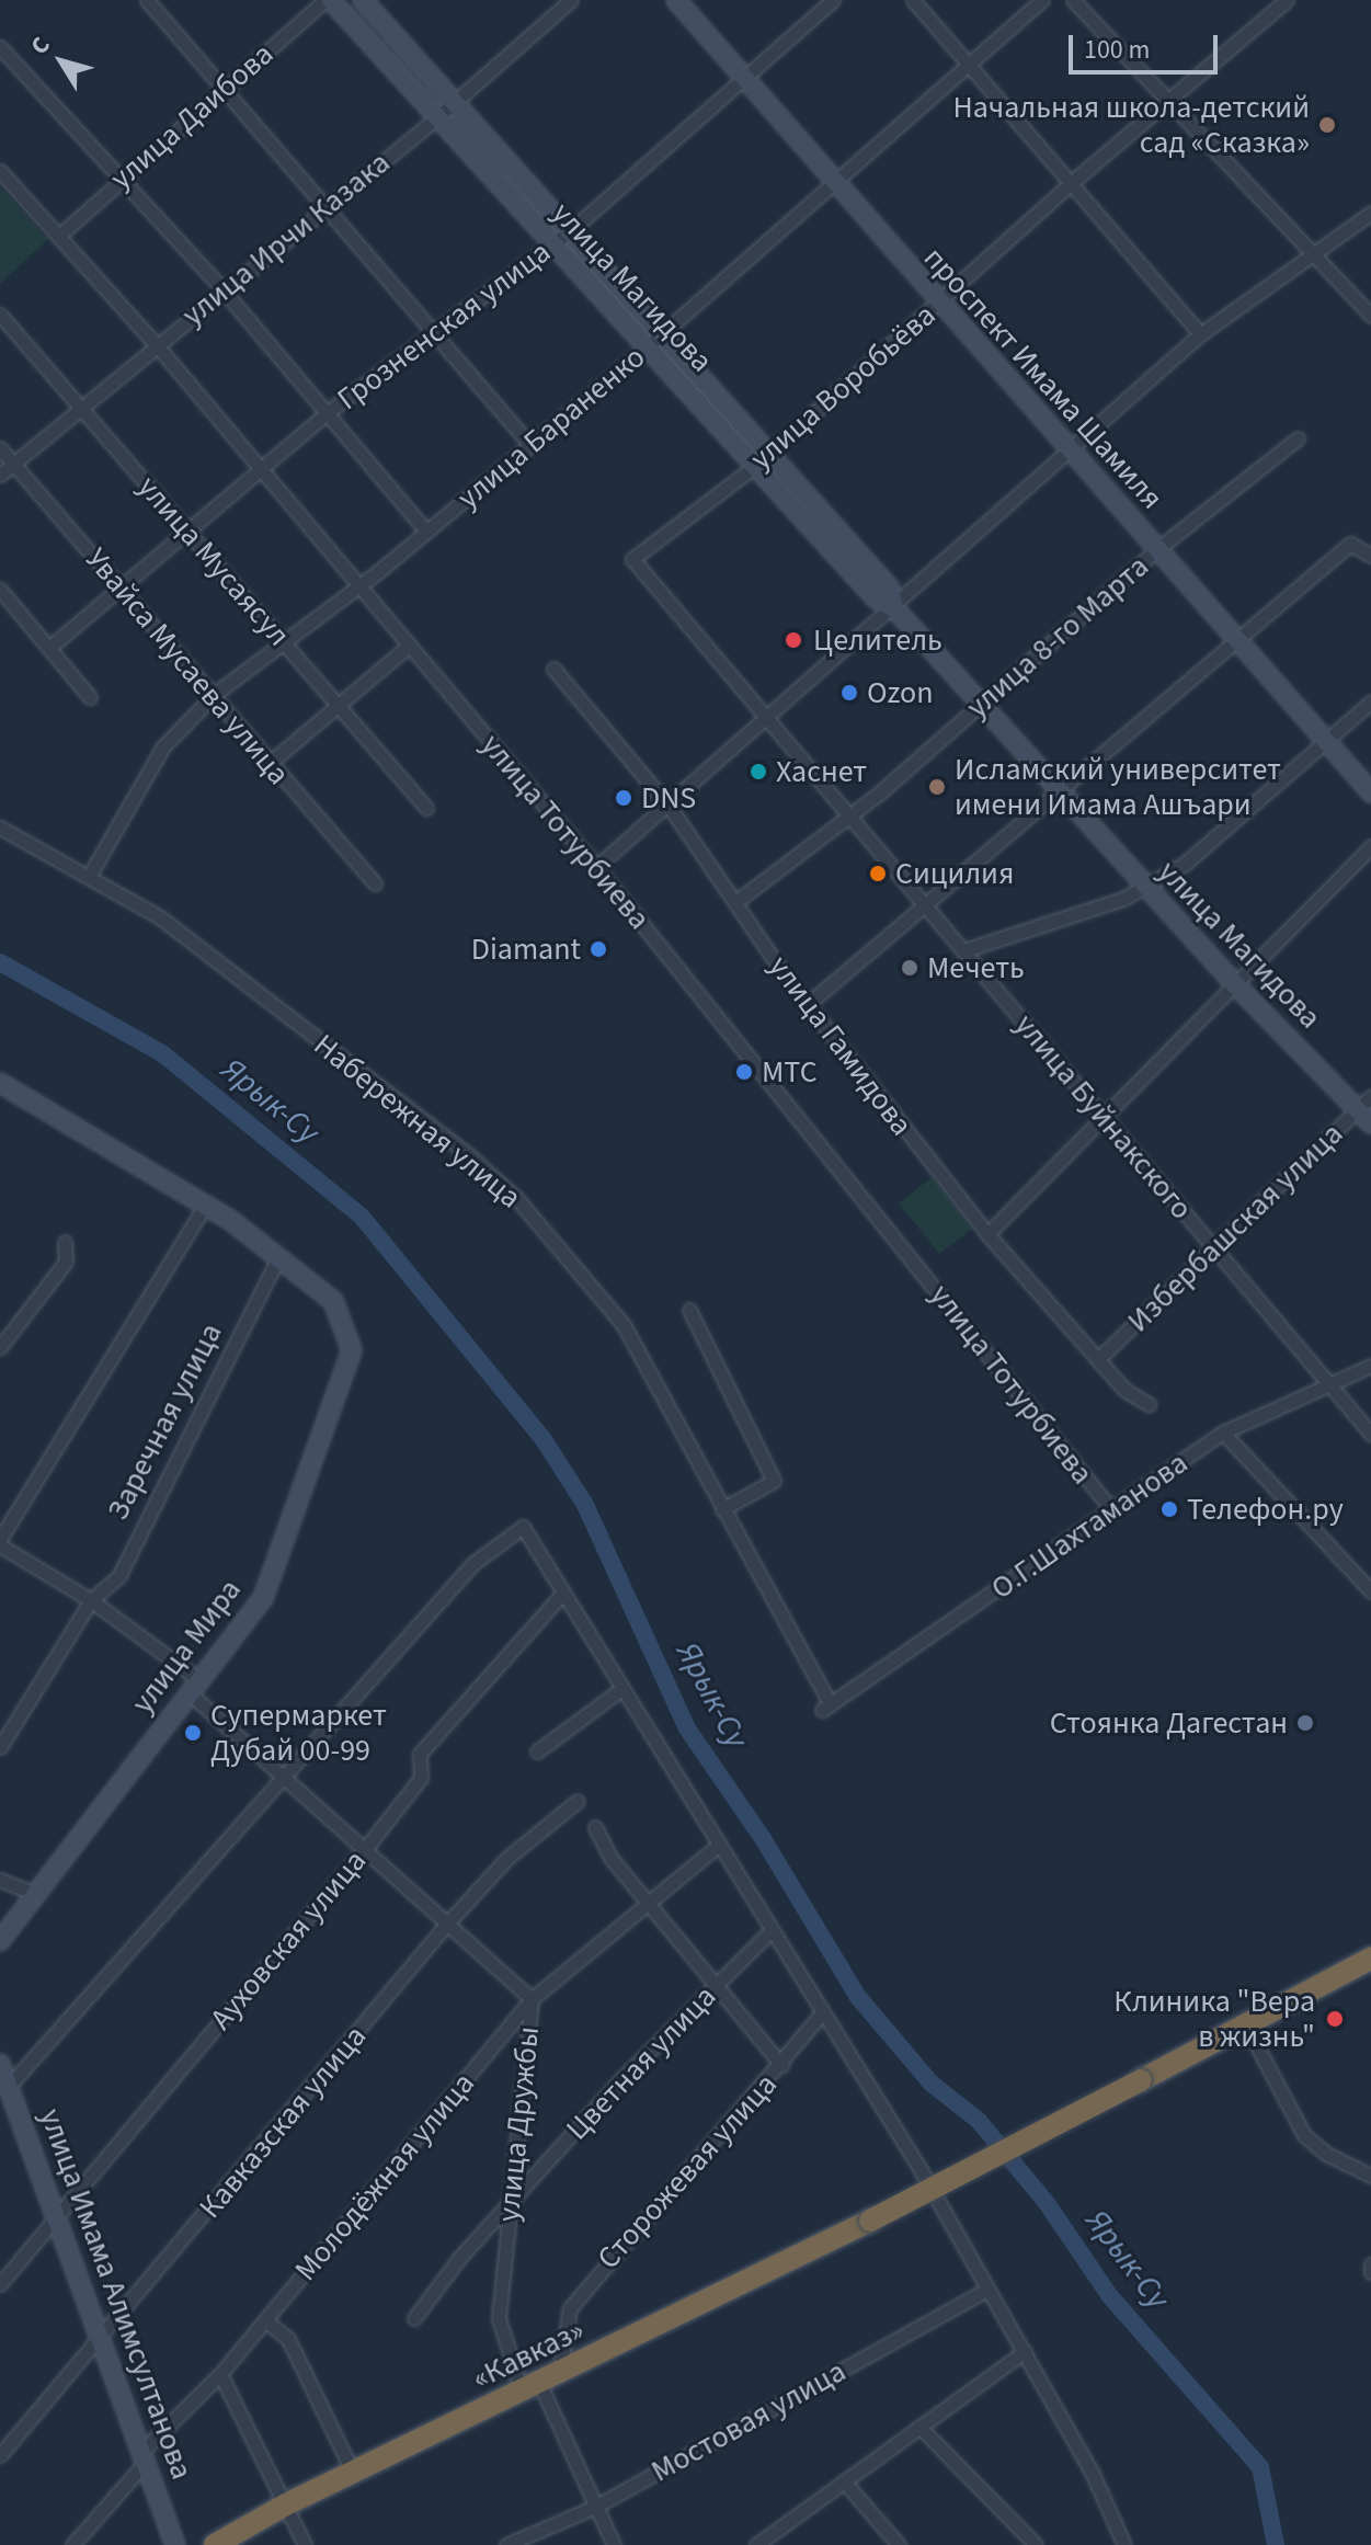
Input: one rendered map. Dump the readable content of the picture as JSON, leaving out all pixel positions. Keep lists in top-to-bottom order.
{
  "streets": {
    "highway": ["«Кавказ»"],
    "main road": [
      "улица Магидова",
      "проспект Имама Шамиля",
      "улица Мира",
      "улица Имама Алимсултанова"
    ],
    "street": [
      "улица Даибова",
      "улица Ирчи Казака",
      "Грозненская улица",
      "улица Воробьёва",
      "улица Бараненко",
      "улица Мусаясул",
      "улица 8-го Марта",
      "Увайса Мусаева улица",
      "улица Тотурбиева",
      "улица Гамидова",
      "улица Буйнакского",
      "Набережная улица",
      "Избербашская улица",
      "Заречная улица",
      "О.Г.Шахтаманова",
      "Ауховская улица",
      "Цветная улица",
      "Кавказская улица",
      "улица Дружбы",
      "Сторожевая улица",
      "Молодёжная улица",
      "Мостовая улица"
    ]
  },
  "crossings": [
    ["улица Даибова", "улица Магидова"],
    ["улица Даибова", "улица Тотурбиева"],
    ["улица Ирчи Казака", "улица Магидова"],
    ["улица Ирчи Казака", "улица Мусаясул"],
    ["улица Ирчи Казака", "Увайса Мусаева улица"],
    ["улица Ирчи Казака", "улица Тотурбиева"],
    ["улица Магидова", "Грозненская улица"],
    ["улица Магидова", "улица Воробьёва"],
    ["улица Магидова", "улица Бараненко"],
    ["улица Магидова", "улица 8-го Марта"],
    ["улица Магидова", "Избербашская улица"],
    ["Грозненская улица", "проспект Имама Шамиля"],
    ["Грозненская улица", "улица Мусаясул"],
    ["Грозненская улица", "Увайса Мусаева улица"],
    ["Грозненская улица", "улица Тотурбиева"],
    ["проспект Имама Шамиля", "улица Воробьёва"],
    ["проспект Имама Шамиля", "улица Бараненко"],
    ["проспект Имама Шамиля", "улица 8-го Марта"],
    ["улица Воробьёва", "улица Буйнакского"],
    ["улица Бараненко", "улица Мусаясул"],
    ["улица Бараненко", "Увайса Мусаева улица"],
    ["улица Бараненко", "улица Тотурбиева"],
    ["улица Бараненко", "Набережная улица"],
    ["улица 8-го Марта", "улица Гамидова"],
    ["улица 8-го Марта", "улица Буйнакского"],
    ["улица Тотурбиева", "О.Г.Шахтаманова"],
    ["улица Гамидова", "Избербашская улица"],
    ["улица Буйнакского", "Избербашская улица"],
    ["улица Буйнакского", "О.Г.Шахтаманова"],
    ["Набережная улица", "О.Г.Шахтаманова"],
    ["Заречная улица", "улица Мира"],
    ["Заречная улица", "улица Дружбы"],
    ["улица Мира", "улица Дружбы"],
    ["Ауховская улица", "улица Дружбы"],
    ["Ауховская улица", "улица Имама Алимсултанова"],
    ["Цветная улица", "улица Дружбы"],
    ["Кавказская улица", "улица Дружбы"],
    ["Кавказская улица", "улица Имама Алимсултанова"],
    ["улица Дружбы", "Сторожевая улица"],
    ["улица Дружбы", "Молодёжная улица"],
    ["улица Дружбы", "«Кавказ»"],
    ["улица Дружбы", "Мостовая улица"],
    ["Сторожевая улица", "«Кавказ»"],
    ["Молодёжная улица", "улица Имама Алимсултанова"]
  ],
  "water": ["Ярык-Су"],
  "places": [
    "Начальная школа-детский сад «Сказка»",
    "Целитель",
    "Ozon",
    "Хаснет",
    "Исламский университет имени Имама Ашъари",
    "DNS",
    "Сицилия",
    "Diamant",
    "Мечеть",
    "МТС",
    "Телефон.ру",
    "Стоянка Дагестан",
    "Супермаркет Дубай 00-99",
    "Клиника \"Вера в жизнь\""
  ],
  "scale_bar": "100 m",
  "north": "top left"
}
